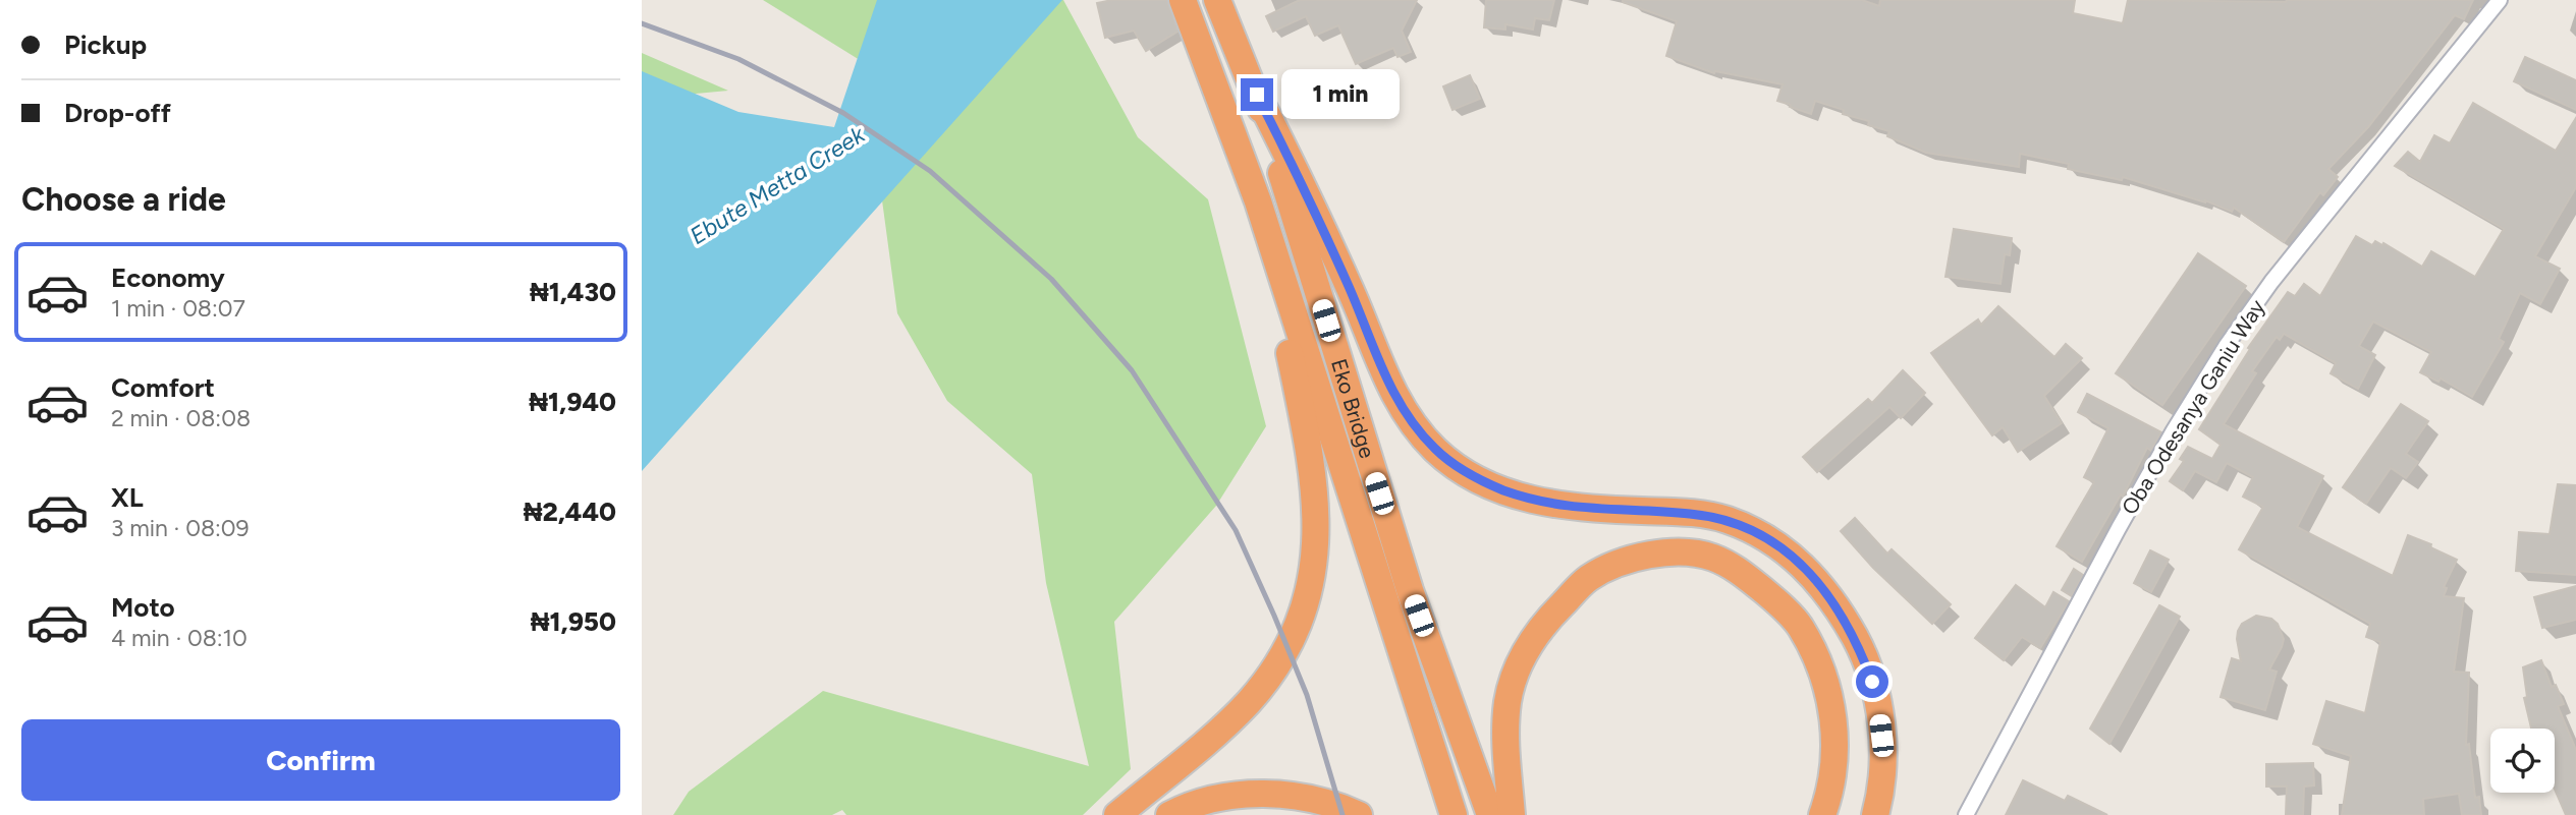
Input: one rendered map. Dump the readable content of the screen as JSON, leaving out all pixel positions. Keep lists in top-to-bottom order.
{
  "streets": {
    "highway": ["Eko Bridge"],
    "street": ["Oba Odesanya Ganiu Way"]
  },
  "water": ["Ebute Metta Creek"],
  "page": {
    "banner": ["Pickup", "Drop-off"],
    "bubble": "1 min",
    "heading": "Choose a ride",
    "list": [
      {
        "name": "Economy",
        "note": "1 min · 08:07",
        "value": "₦1,430"
      },
      {
        "name": "Comfort",
        "note": "2 min · 08:08",
        "value": "₦1,940"
      },
      {
        "name": "XL",
        "note": "3 min · 08:09",
        "value": "₦2,440"
      },
      {
        "name": "Moto",
        "note": "4 min · 08:10",
        "value": "₦1,950"
      }
    ],
    "buttons": "Confirm"
  }
}
